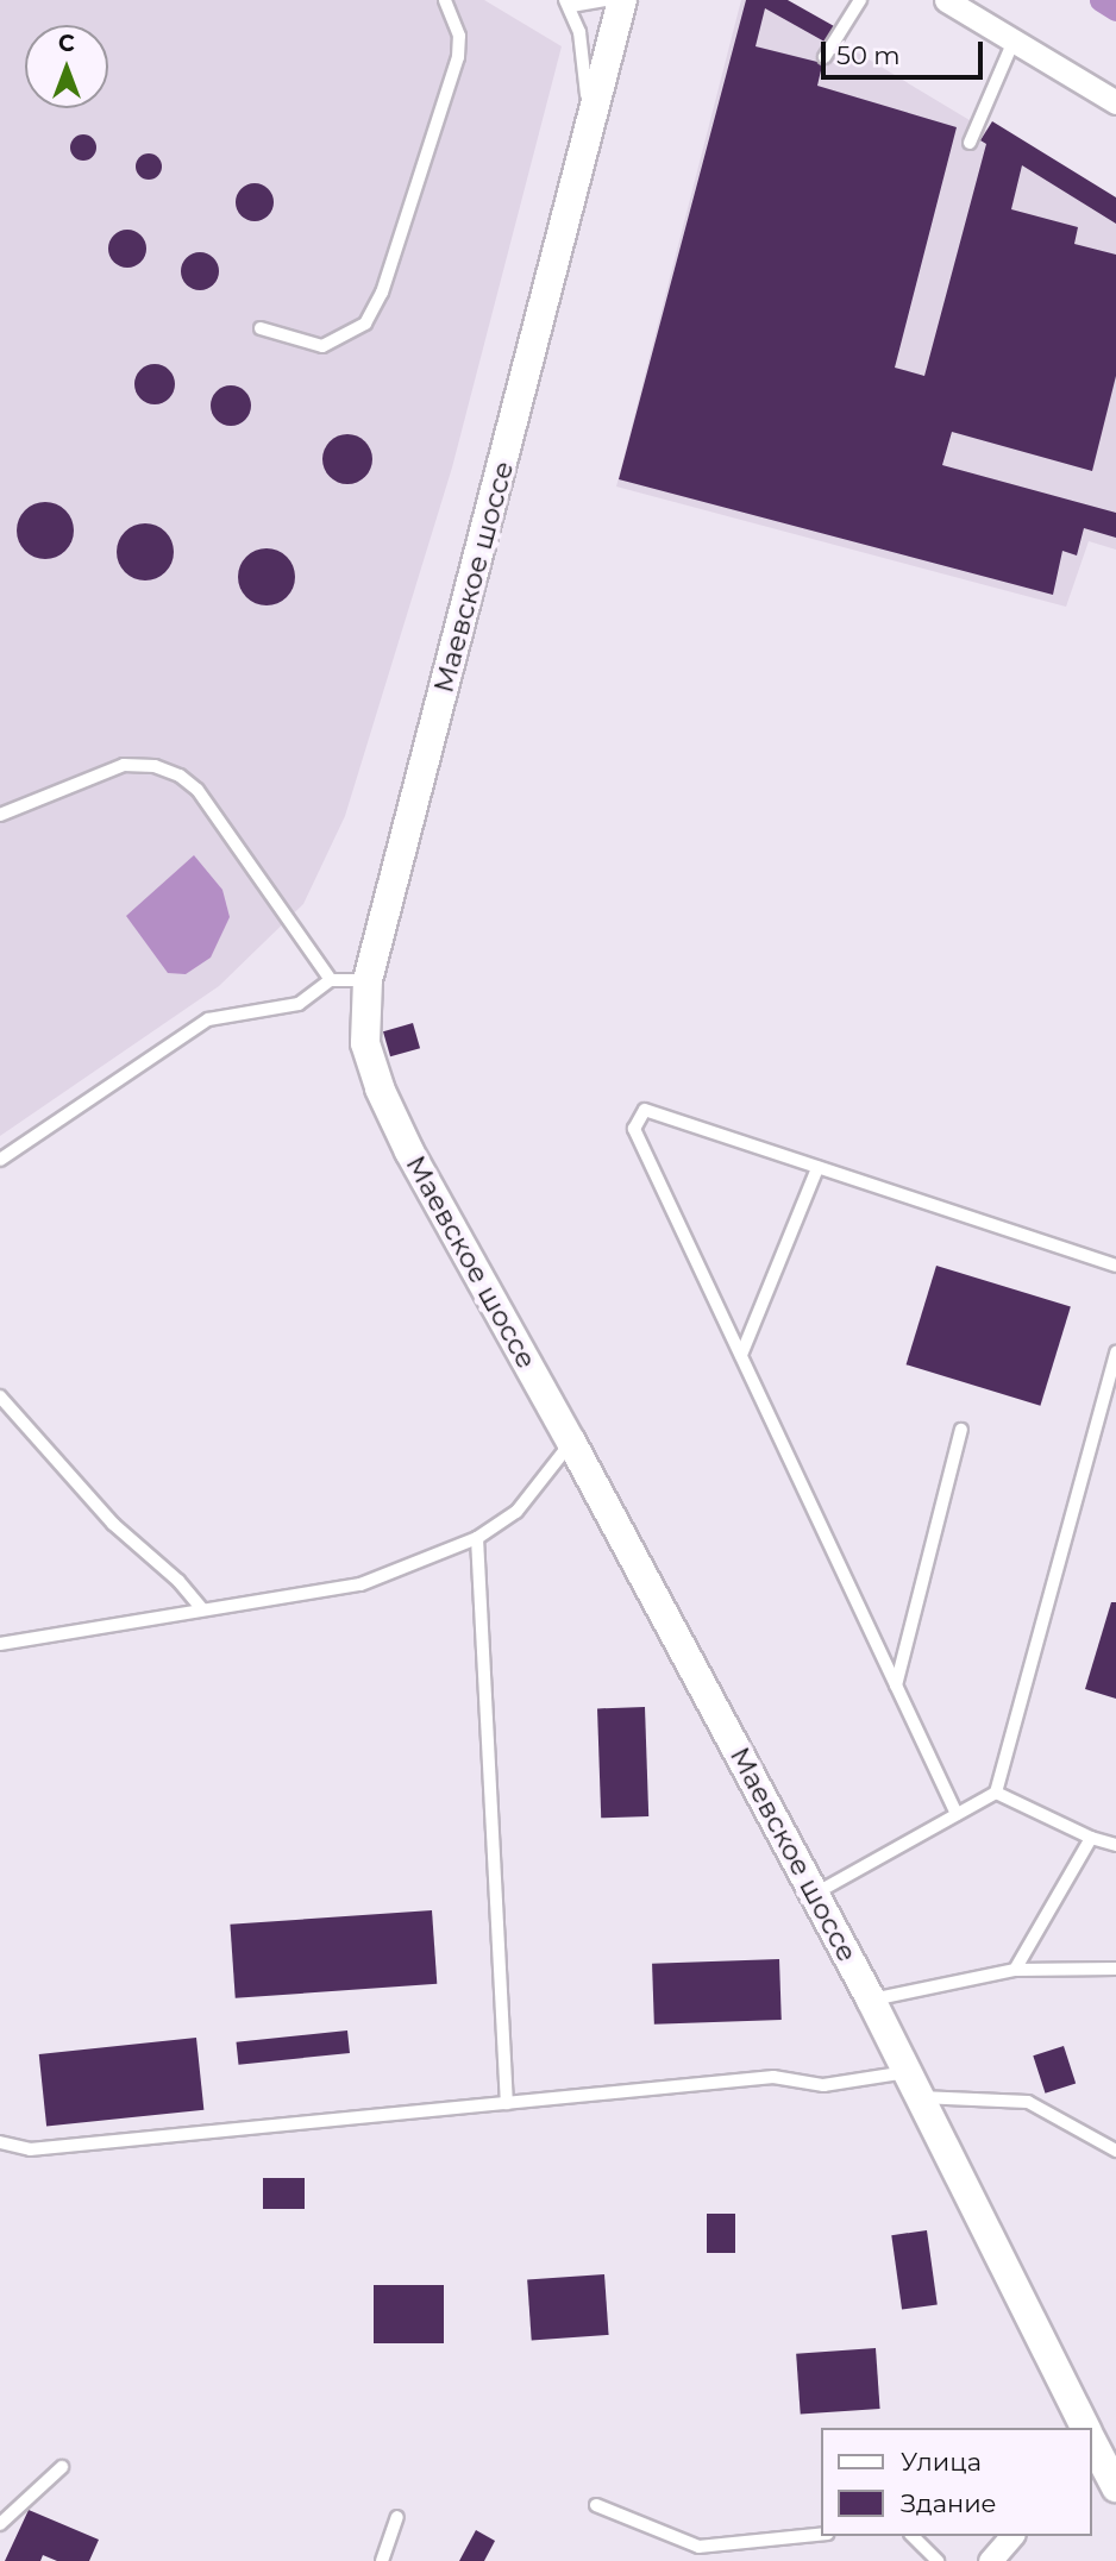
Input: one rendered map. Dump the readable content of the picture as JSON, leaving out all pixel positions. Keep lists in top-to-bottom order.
{
  "streets": {
    "street": ["Маевское шоссе"]
  },
  "legend": ["Улица", "Здание"],
  "scale_bar": "50 m",
  "north": "top"
}
